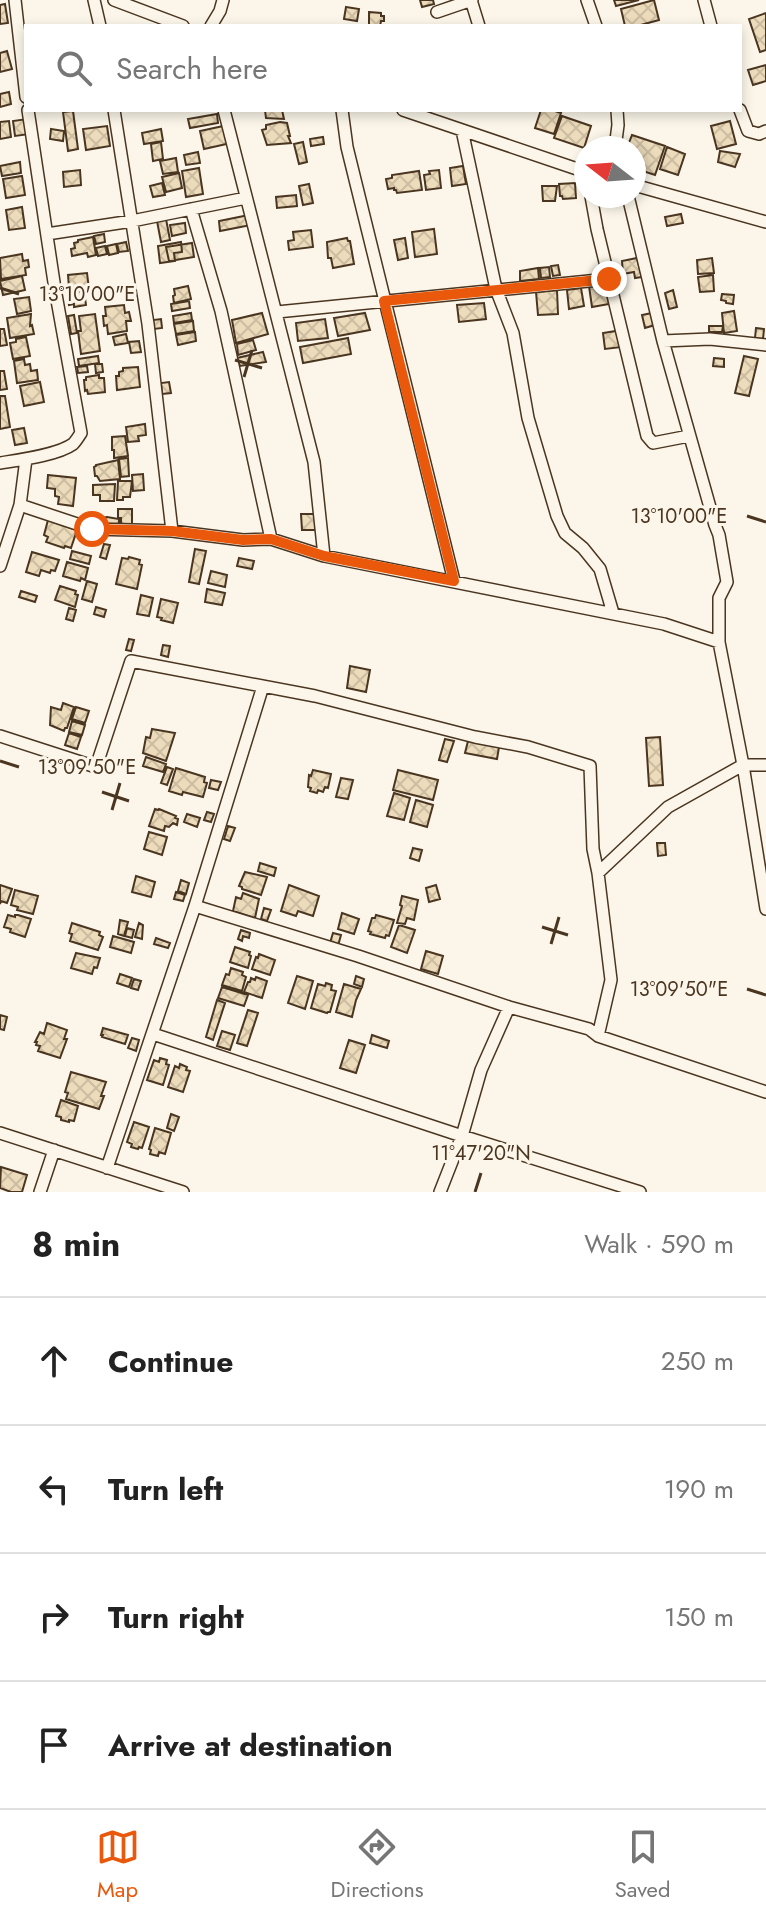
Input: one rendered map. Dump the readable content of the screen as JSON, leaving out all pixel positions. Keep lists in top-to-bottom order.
{
  "north": "left",
  "page": {
    "search": "Search here",
    "heading": ["8 min", "Walk · 590 m"],
    "list": [
      ["Continue", "250 m"],
      ["Turn left", "190 m"],
      ["Turn right", "150 m"],
      "Arrive at destination"
    ],
    "nav": ["Map", "Directions", "Saved"]
  },
  "coordinates": ["13°10'00\"E", "13°09'50\"E", "11°47'20\"N"]
}
